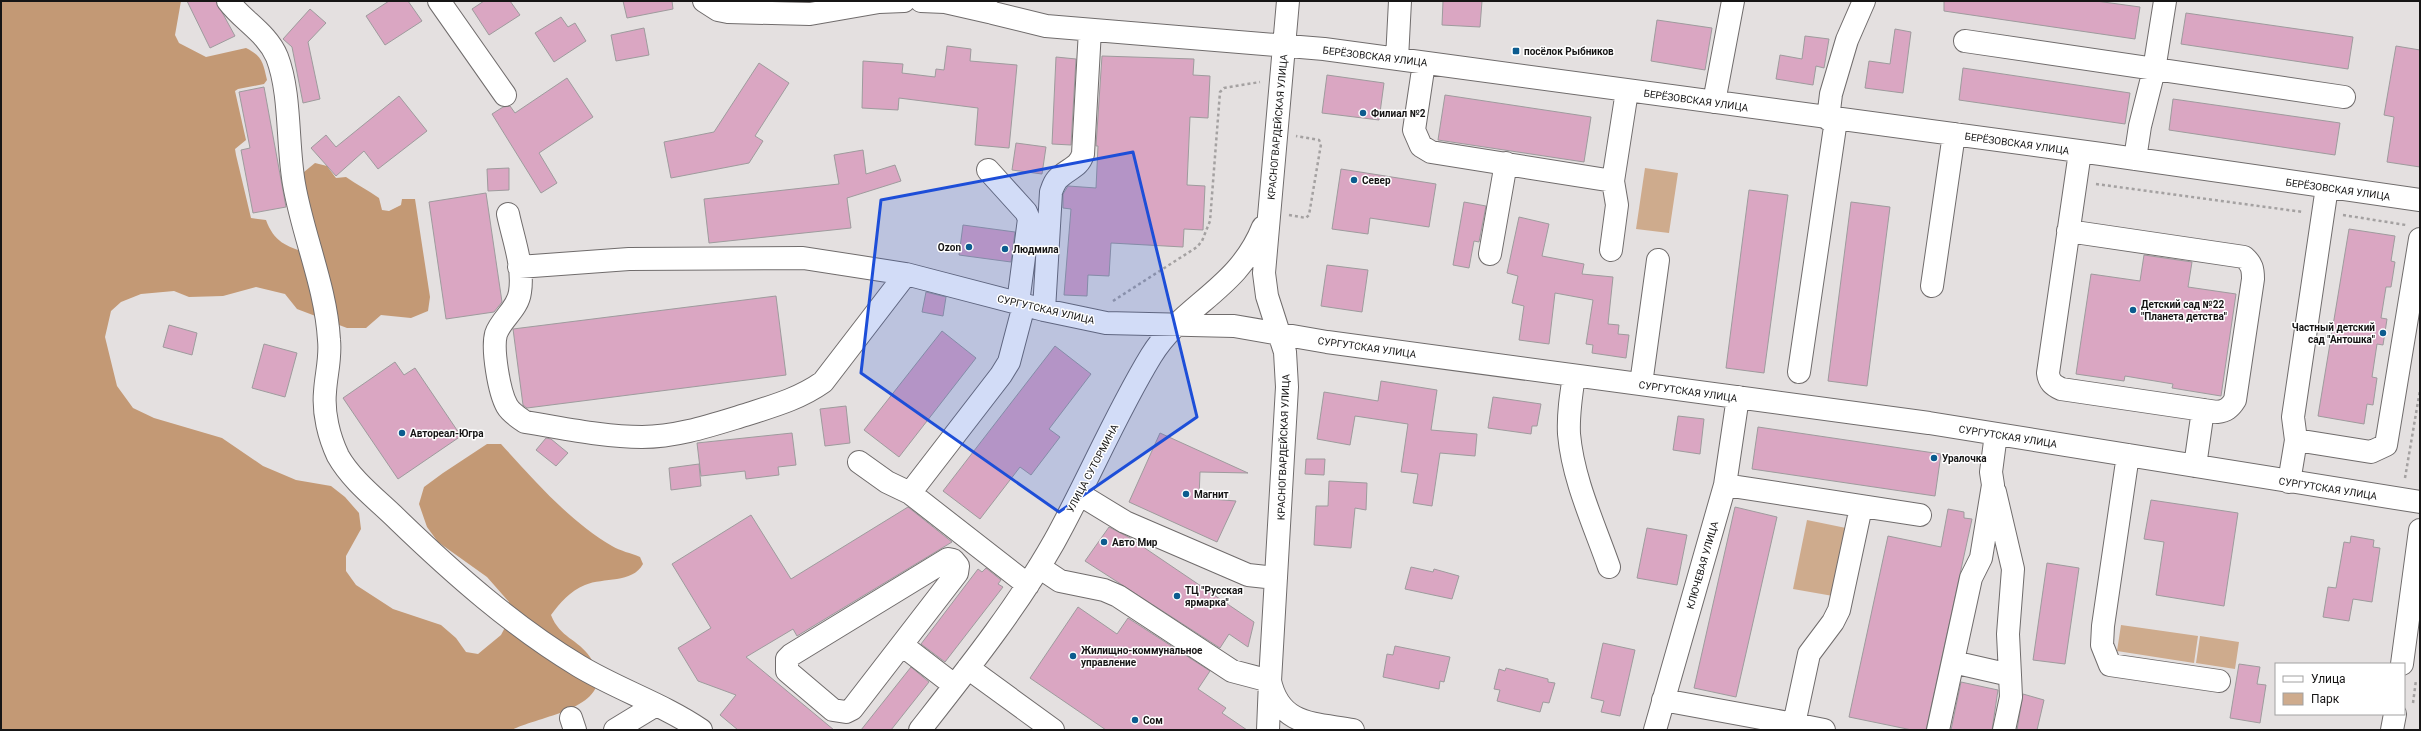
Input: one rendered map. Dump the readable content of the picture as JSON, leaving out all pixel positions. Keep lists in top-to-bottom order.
{
  "streets": {
    "street": [
      "БЕРЁЗОВСКАЯ УЛИЦА",
      "КРАСНОГВАРДЕЙСКАЯ УЛИЦА",
      "СУРГУТСКАЯ УЛИЦА",
      "УЛИЦА СУТОРМИНА",
      "КЛЮЧЕВАЯ УЛИЦА"
    ]
  },
  "crossings": [
    ["БЕРЁЗОВСКАЯ УЛИЦА", "КРАСНОГВАРДЕЙСКАЯ УЛИЦА"],
    ["КРАСНОГВАРДЕЙСКАЯ УЛИЦА", "СУРГУТСКАЯ УЛИЦА"],
    ["КРАСНОГВАРДЕЙСКАЯ УЛИЦА", "УЛИЦА СУТОРМИНА"],
    ["СУРГУТСКАЯ УЛИЦА", "УЛИЦА СУТОРМИНА"],
    ["СУРГУТСКАЯ УЛИЦА", "КЛЮЧЕВАЯ УЛИЦА"]
  ],
  "places": {
    "transit": ["посёлок Рыбников"],
    "other": [
      "Филиал №2",
      "Север",
      "Ozon",
      "Людмила",
      "Детский сад №22 \"Планета детства\"",
      "Частный детский сад \"Антошка\"",
      "Автореал-Югра",
      "Уралочка",
      "Магнит",
      "Авто Мир",
      "ТЦ \"Русская ярмарка\"",
      "Жилищно-коммунальное управление",
      "Сом"
    ]
  },
  "legend": ["Улица", "Парк"]
}
